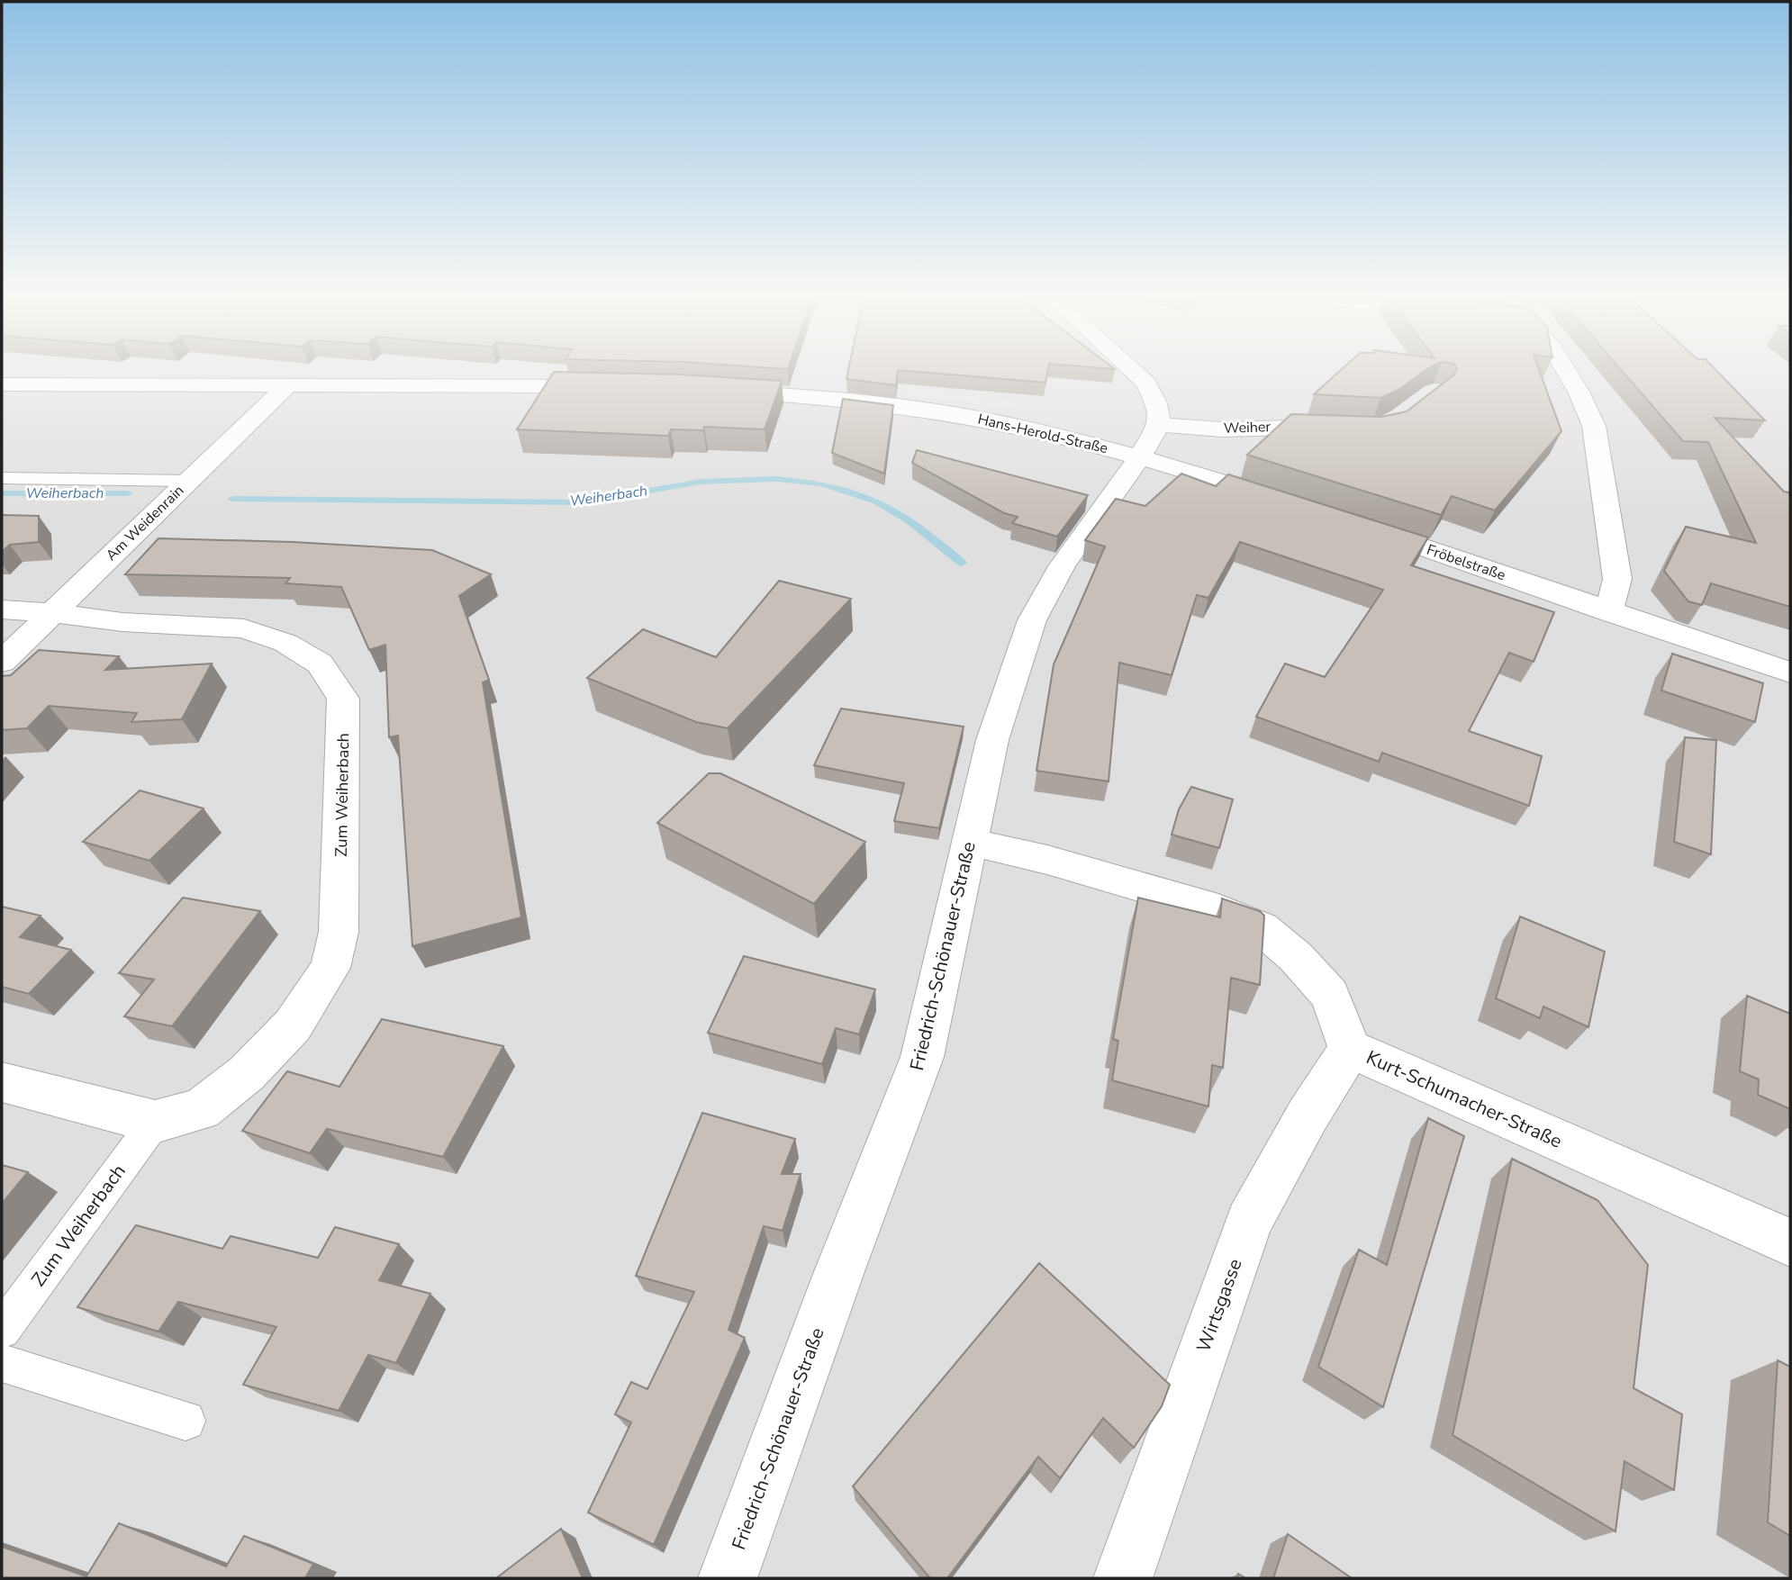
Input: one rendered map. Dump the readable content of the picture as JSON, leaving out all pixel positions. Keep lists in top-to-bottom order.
{
  "streets": {
    "street": [
      "Weiher",
      "Hans-Herold-Straße",
      "Am Weidenrain",
      "Fröbelstraße",
      "Zum Weiherbach",
      "Friedrich-Schönauer-Straße",
      "Kurt-Schumacher-Straße",
      "Wirtsgasse"
    ]
  },
  "crossings": [
    ["Weiher", "Hans-Herold-Straße"],
    ["Weiher", "Friedrich-Schönauer-Straße"],
    ["Hans-Herold-Straße", "Friedrich-Schönauer-Straße"],
    ["Am Weidenrain", "Zum Weiherbach"],
    ["Friedrich-Schönauer-Straße", "Kurt-Schumacher-Straße"],
    ["Kurt-Schumacher-Straße", "Wirtsgasse"]
  ],
  "water": ["Weiherbach"]
}
